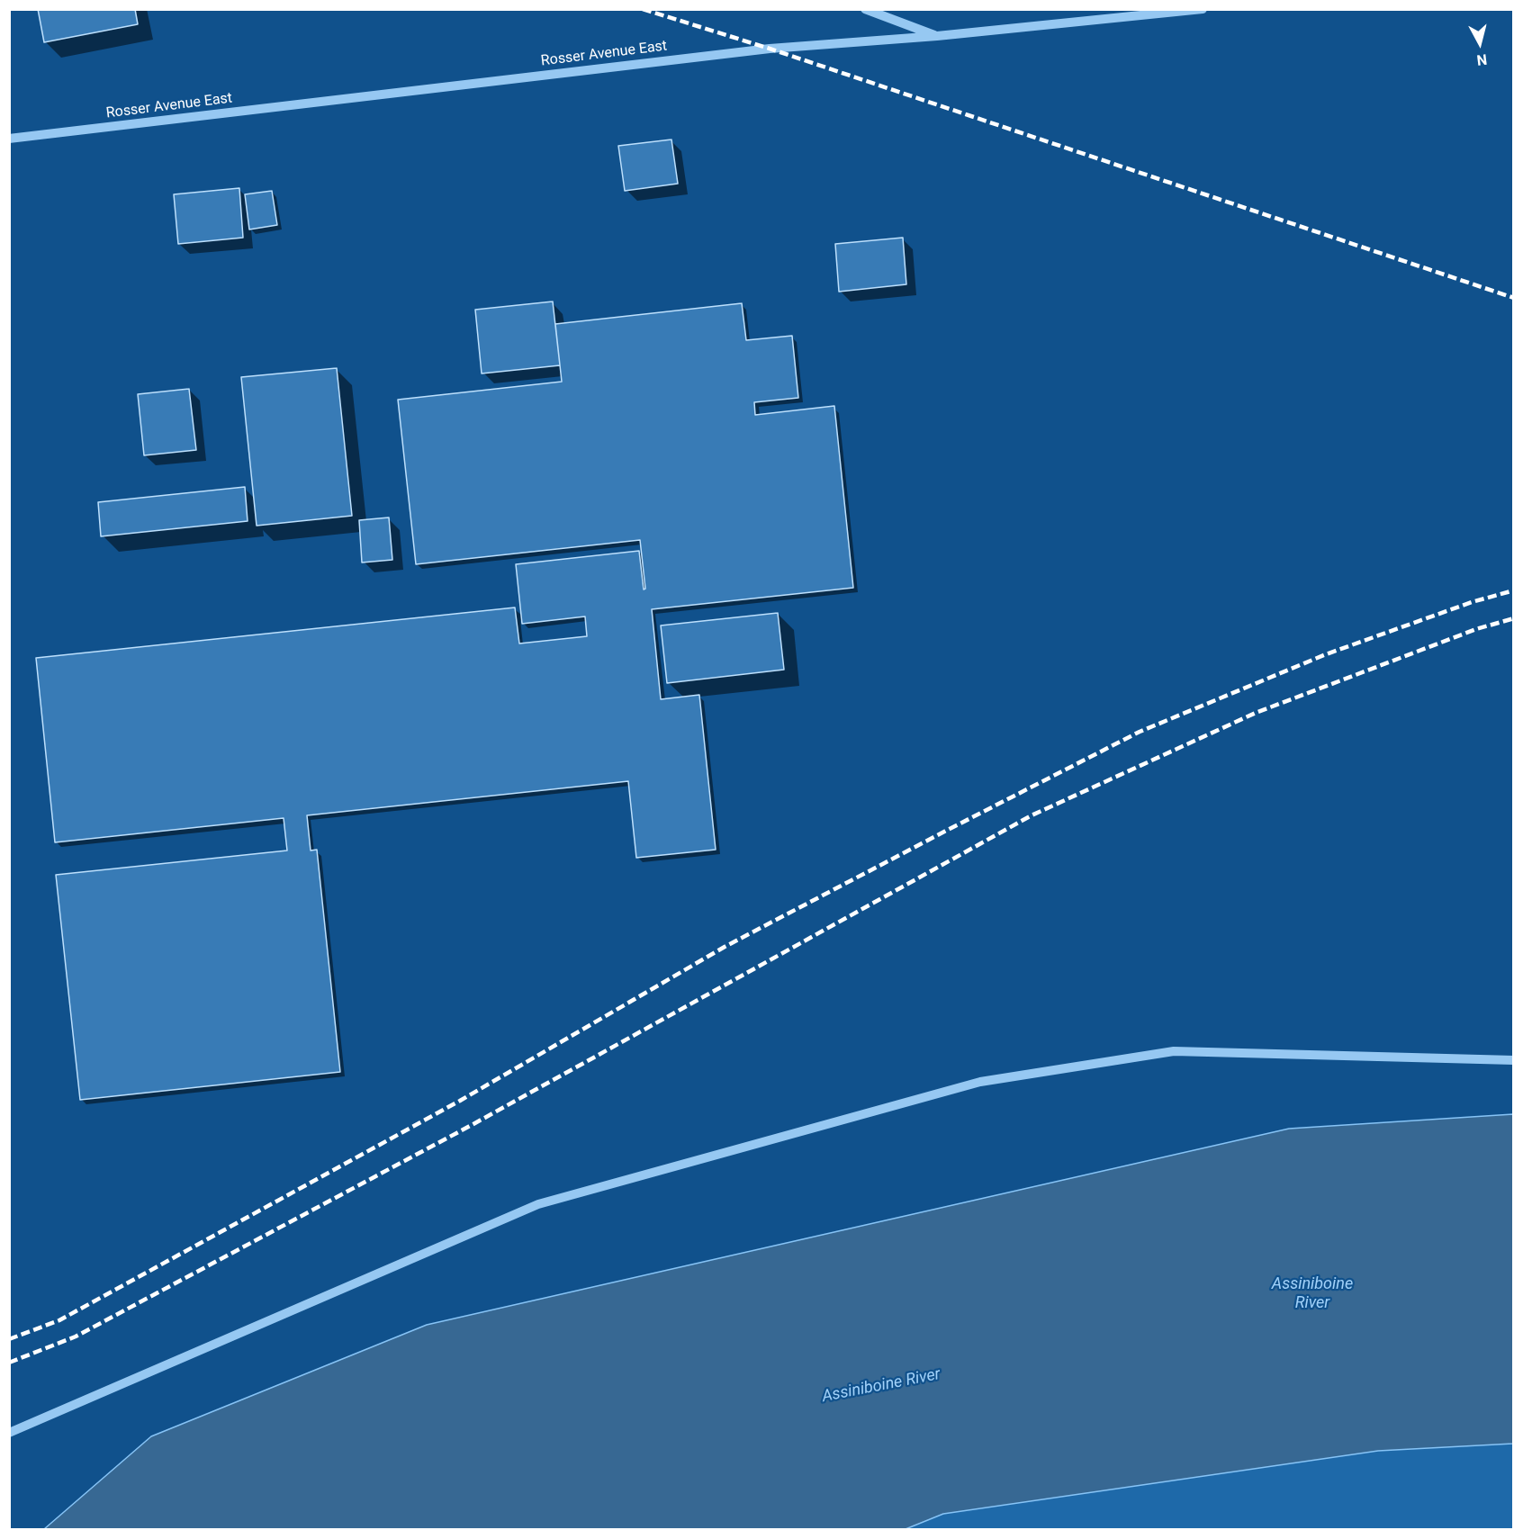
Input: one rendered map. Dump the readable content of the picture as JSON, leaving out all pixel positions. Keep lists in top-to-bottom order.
{
  "streets": {
    "street": ["Rosser Avenue East"]
  },
  "water": ["Assiniboine River"],
  "north": "bottom"
}
